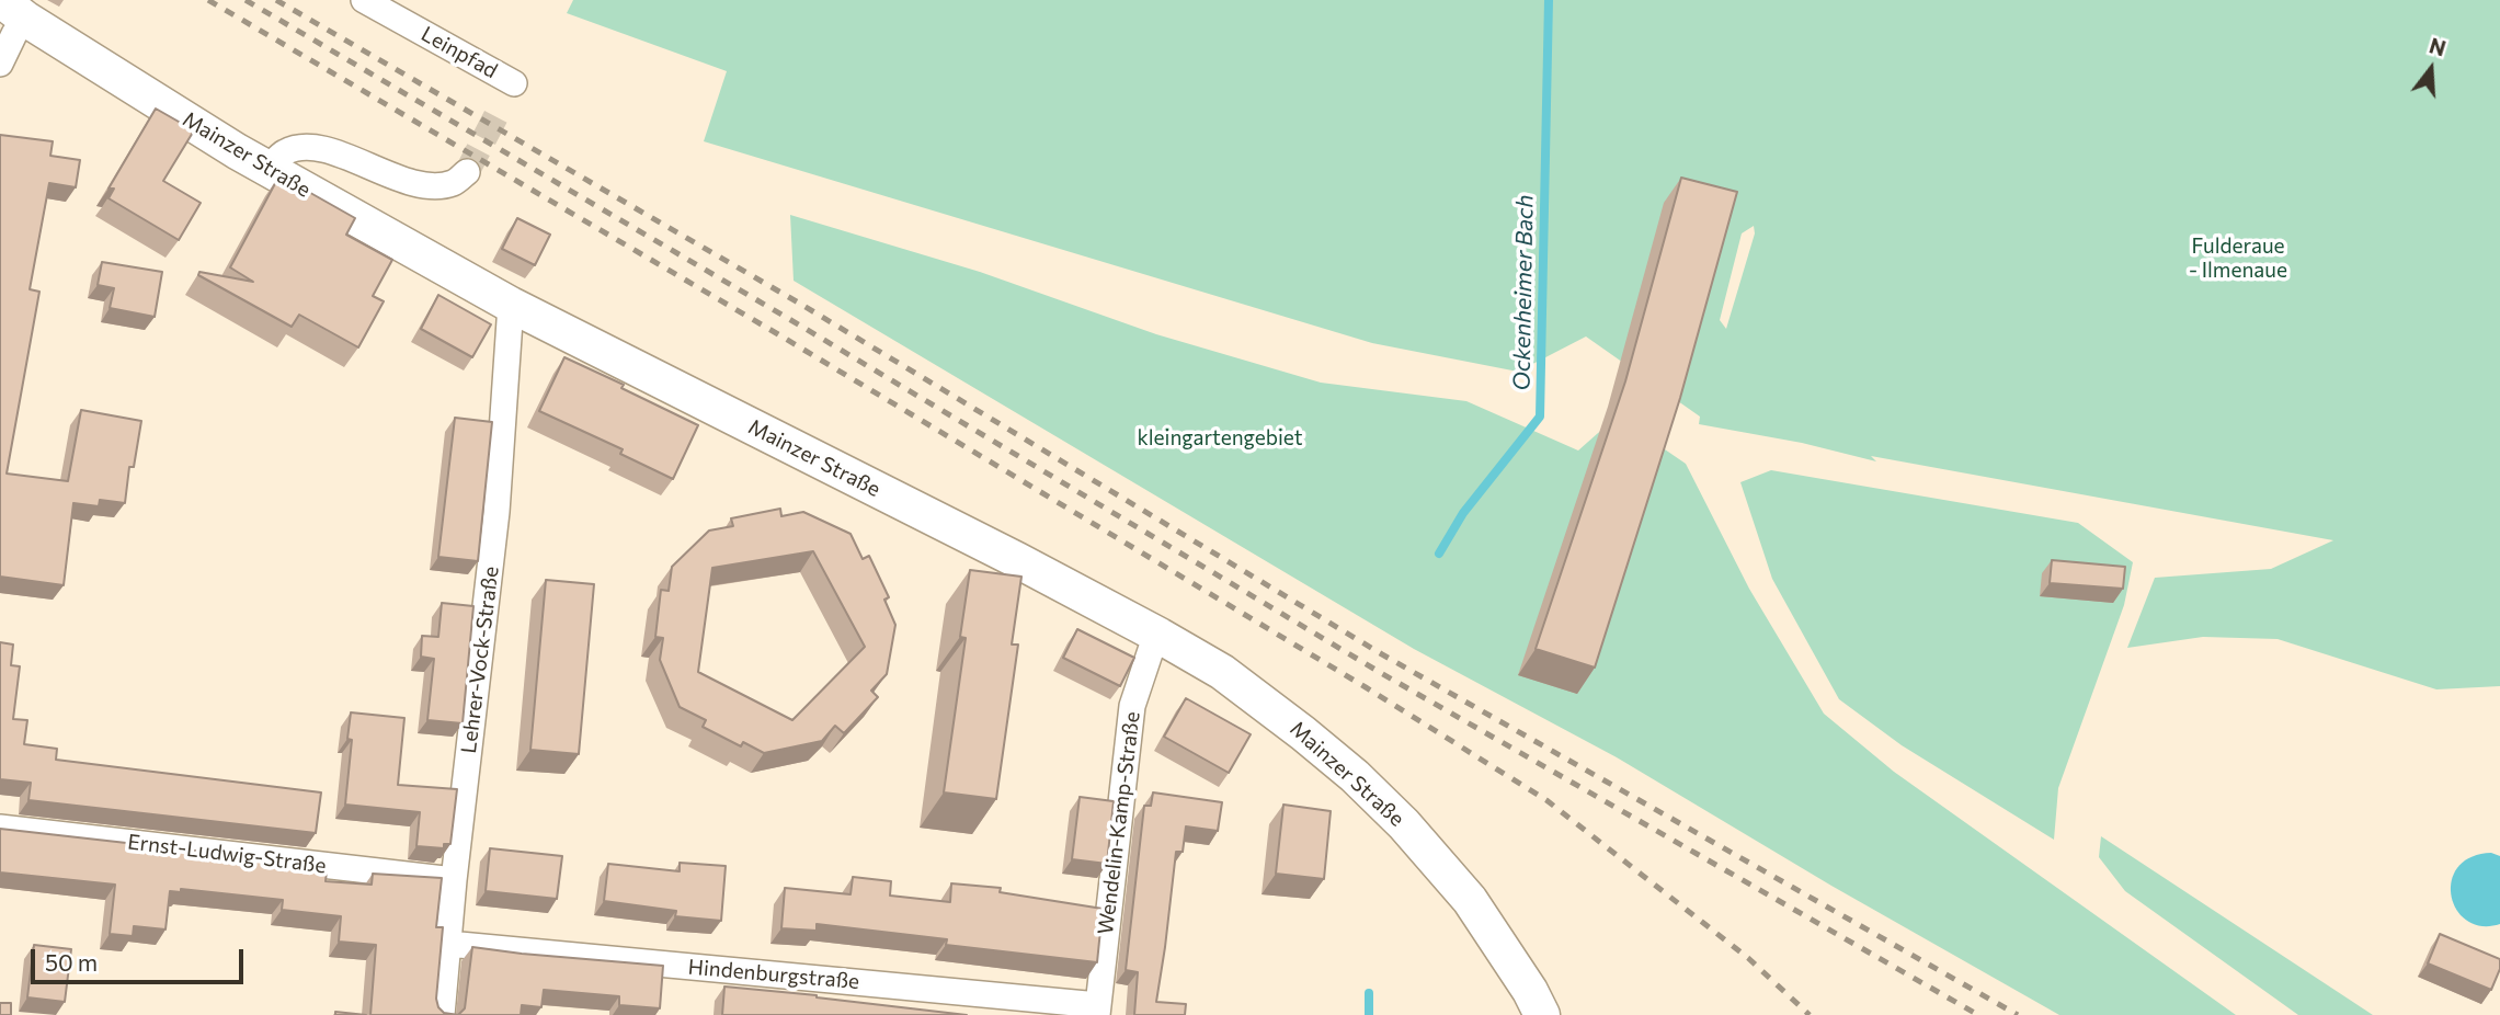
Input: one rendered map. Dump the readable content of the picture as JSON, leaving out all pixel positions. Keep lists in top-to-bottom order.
{
  "streets": {
    "main road": ["Mainzer Straße"],
    "street": [
      "Leinpfad",
      "Lehrer-Vock-Straße",
      "Wendelin-Kamp-Straße",
      "Ernst-Ludwig-Straße",
      "Hindenburgstraße"
    ]
  },
  "crossings": [
    ["Mainzer Straße", "Lehrer-Vock-Straße"],
    ["Mainzer Straße", "Wendelin-Kamp-Straße"],
    ["Lehrer-Vock-Straße", "Ernst-Ludwig-Straße"],
    ["Lehrer-Vock-Straße", "Hindenburgstraße"],
    ["Wendelin-Kamp-Straße", "Hindenburgstraße"]
  ],
  "water": ["Ockenheimer Bach"],
  "parks": ["Fulderaue - Ilmenaue", "kleingartengebiet"],
  "scale_bar": "50 m",
  "north": "top"
}
